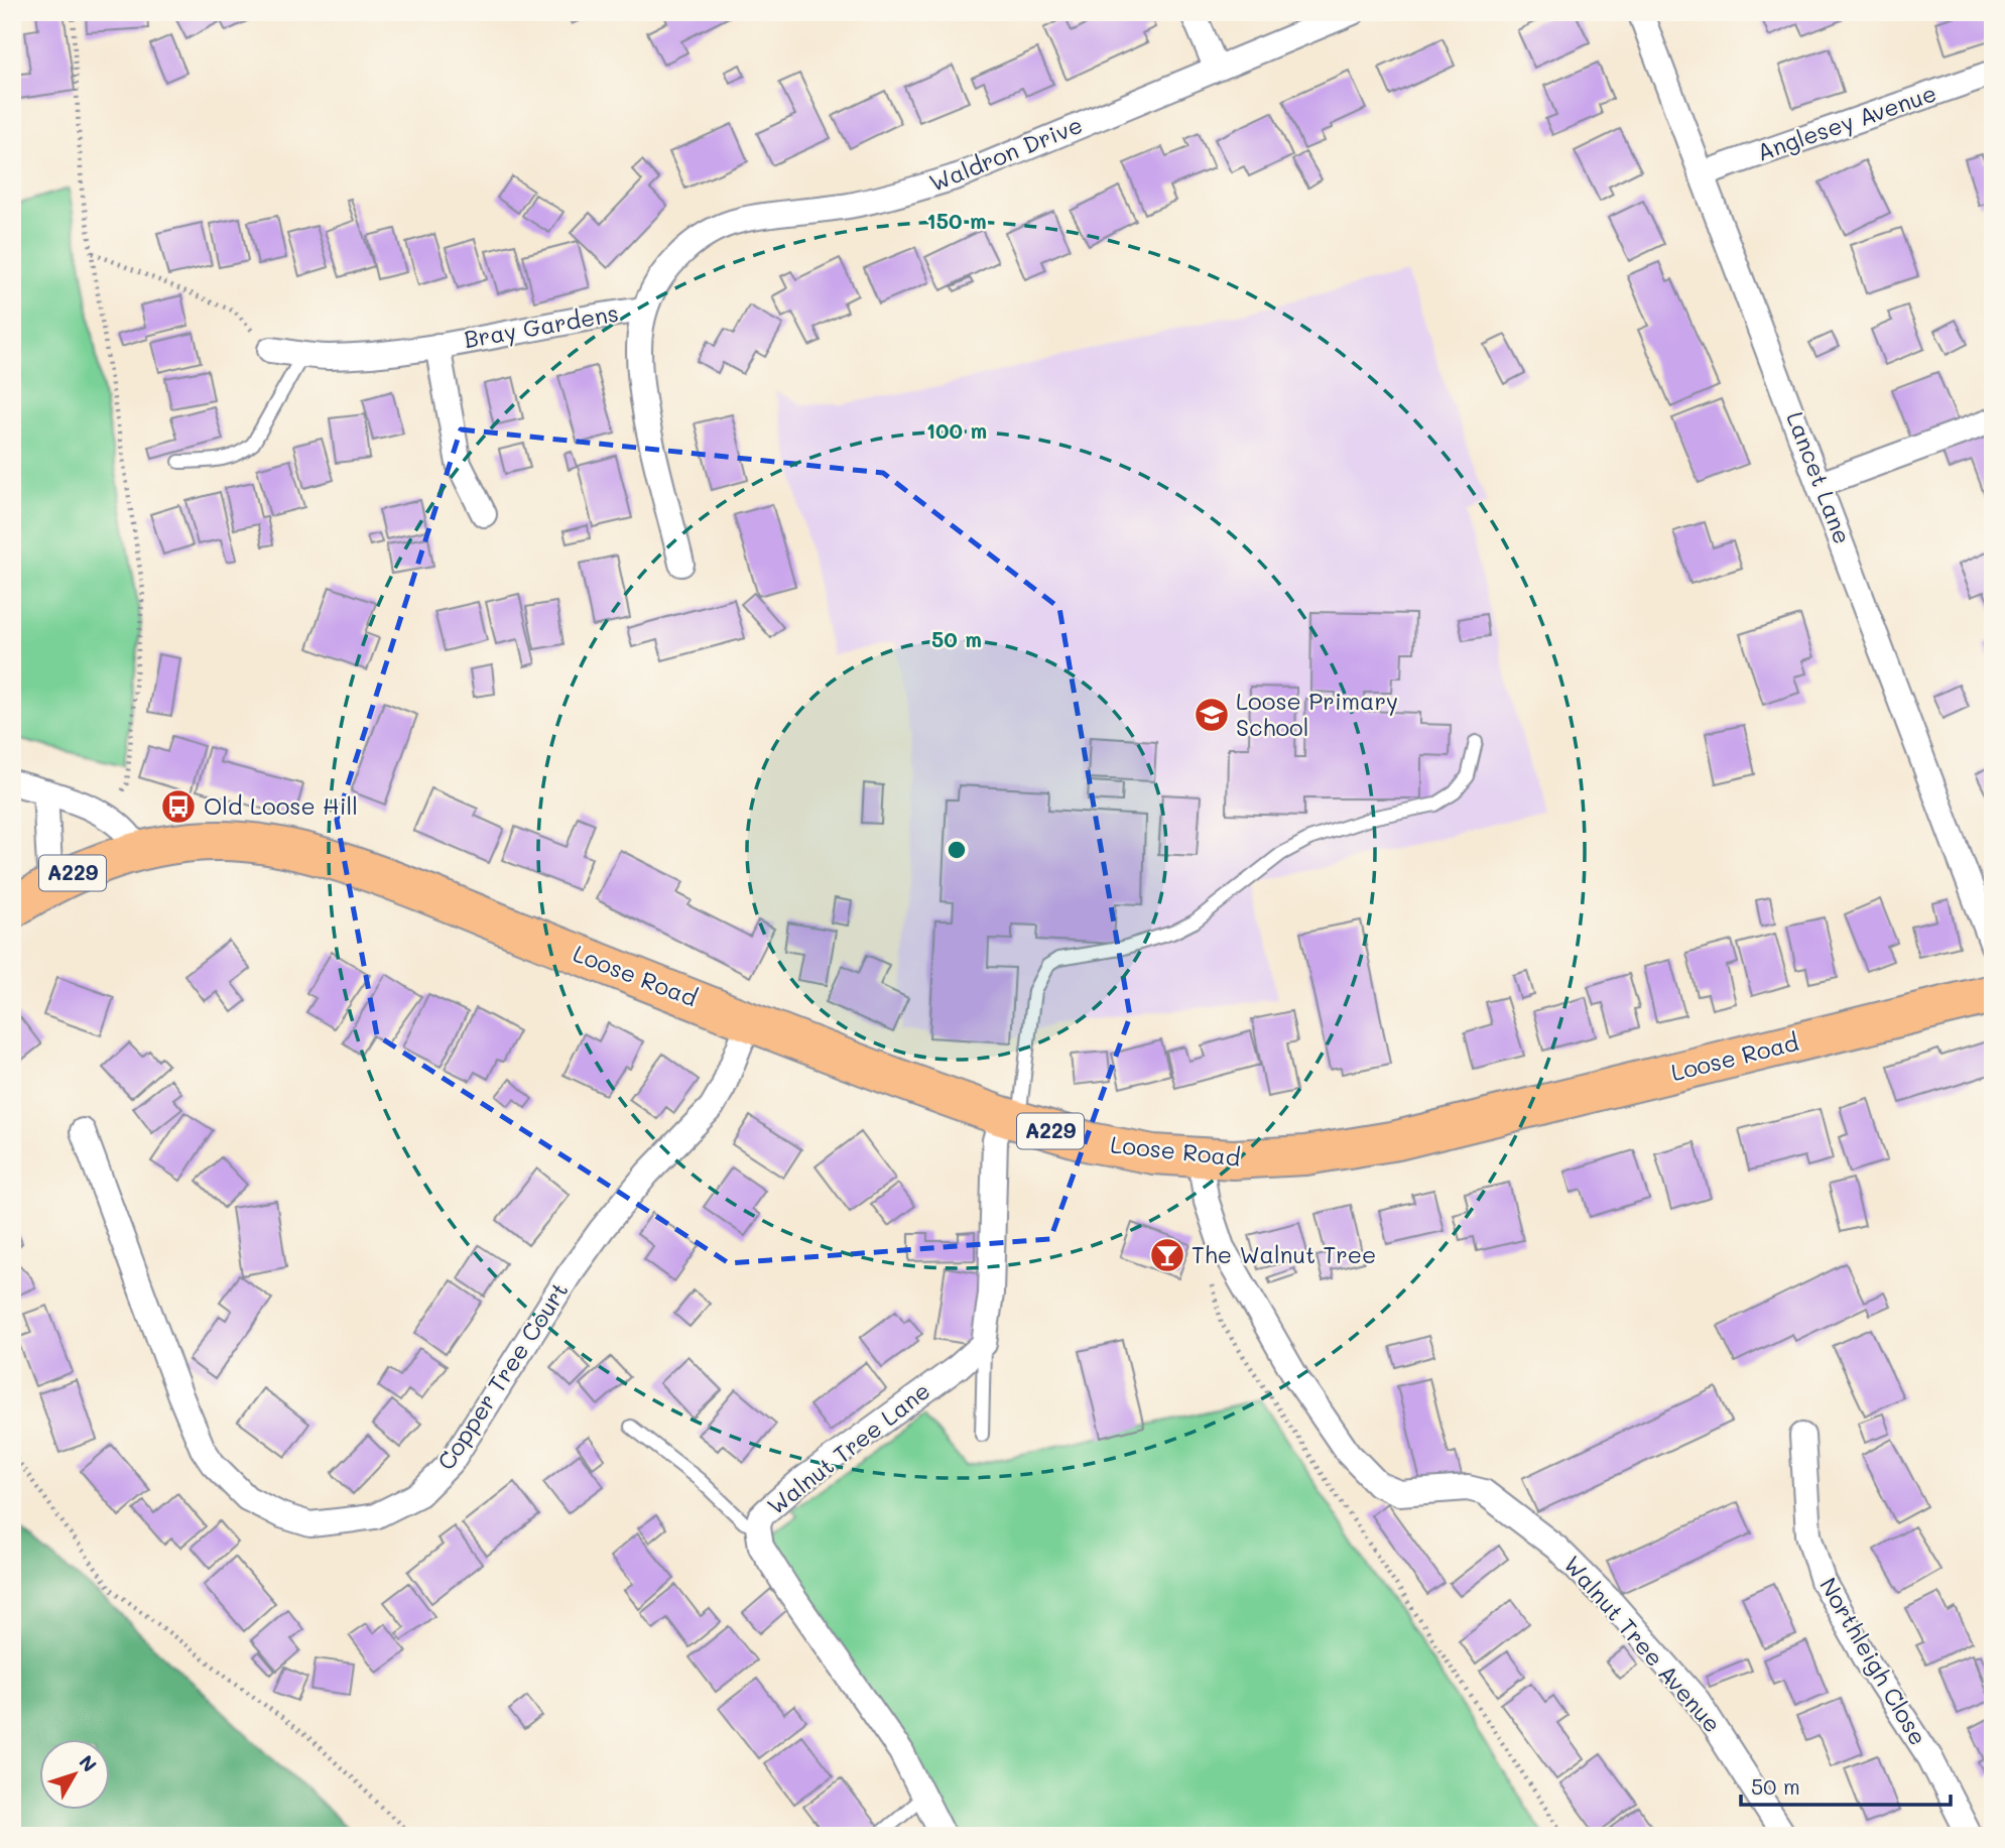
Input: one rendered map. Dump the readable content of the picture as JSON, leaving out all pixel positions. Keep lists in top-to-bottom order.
{
  "streets": {
    "highway": ["A229", "Loose Road"],
    "street": [
      "Anglesey Avenue",
      "Waldron Drive",
      "Bray Gardens",
      "Lancet Lane",
      "Copper Tree Court",
      "Walnut Tree Lane",
      "Walnut Tree Avenue",
      "Northleigh Close"
    ]
  },
  "crossings": [
    ["Anglesey Avenue", "Lancet Lane"],
    ["Waldron Drive", "Bray Gardens"],
    ["A229", "Loose Road"],
    ["Loose Road", "Copper Tree Court"],
    ["Loose Road", "Walnut Tree Avenue"]
  ],
  "places": {
    "school or university": ["Loose Primary School"],
    "bus stop": ["Old Loose Hill"],
    "bar": ["The Walnut Tree"]
  },
  "scale_bar": "50 m",
  "north": "top right",
  "rings": ["150 m", "100 m", "50 m"]
}
